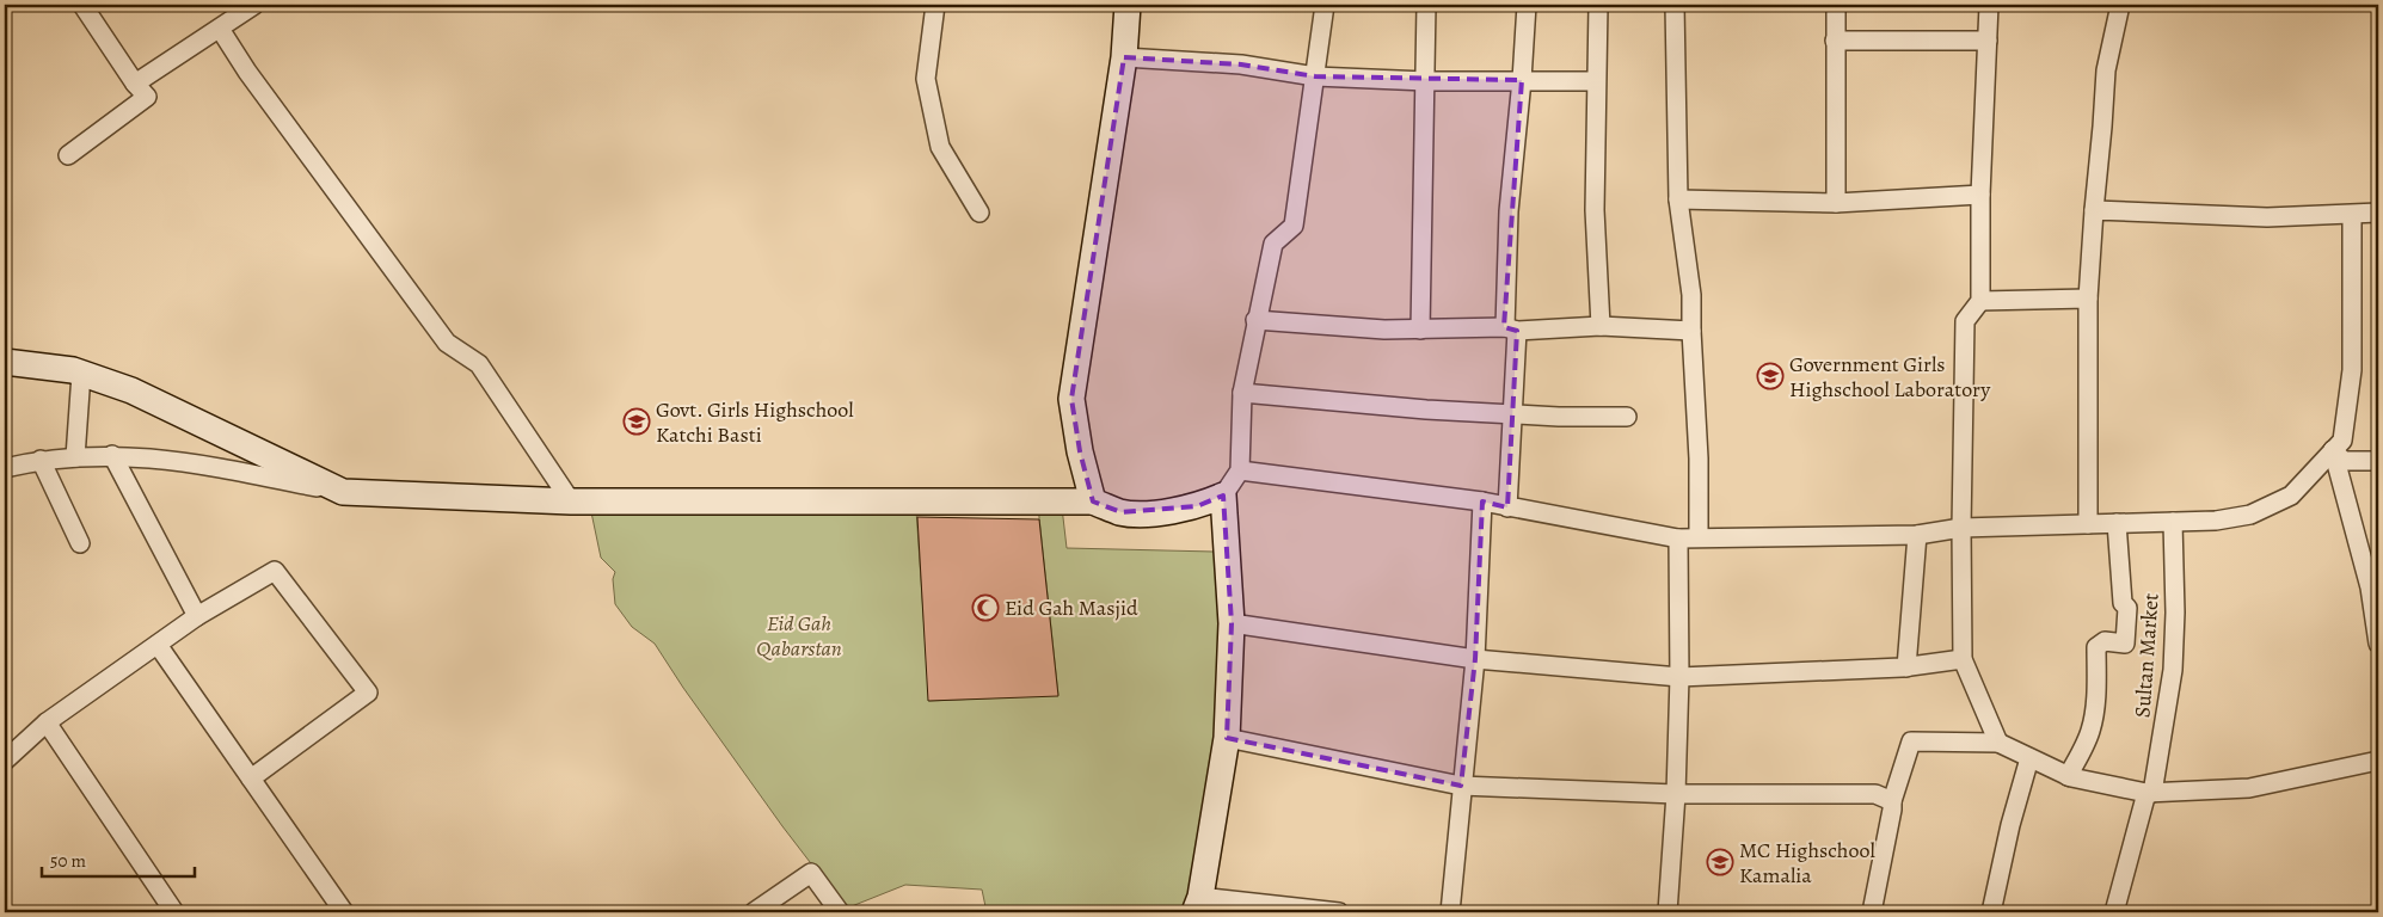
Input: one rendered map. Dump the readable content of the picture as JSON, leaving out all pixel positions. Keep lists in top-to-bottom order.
{
  "streets": {
    "street": ["Sultan Market"]
  },
  "parks": ["Eid Gah Qabarstan"],
  "places": {
    "school or university": ["Government Girls Highschool Laboratory", "Govt. Girls Highschool Katchi Basti", "MC Highschool Kamalia"],
    "mosque": ["Eid Gah Masjid"]
  },
  "scale_bar": "50 m"
}
